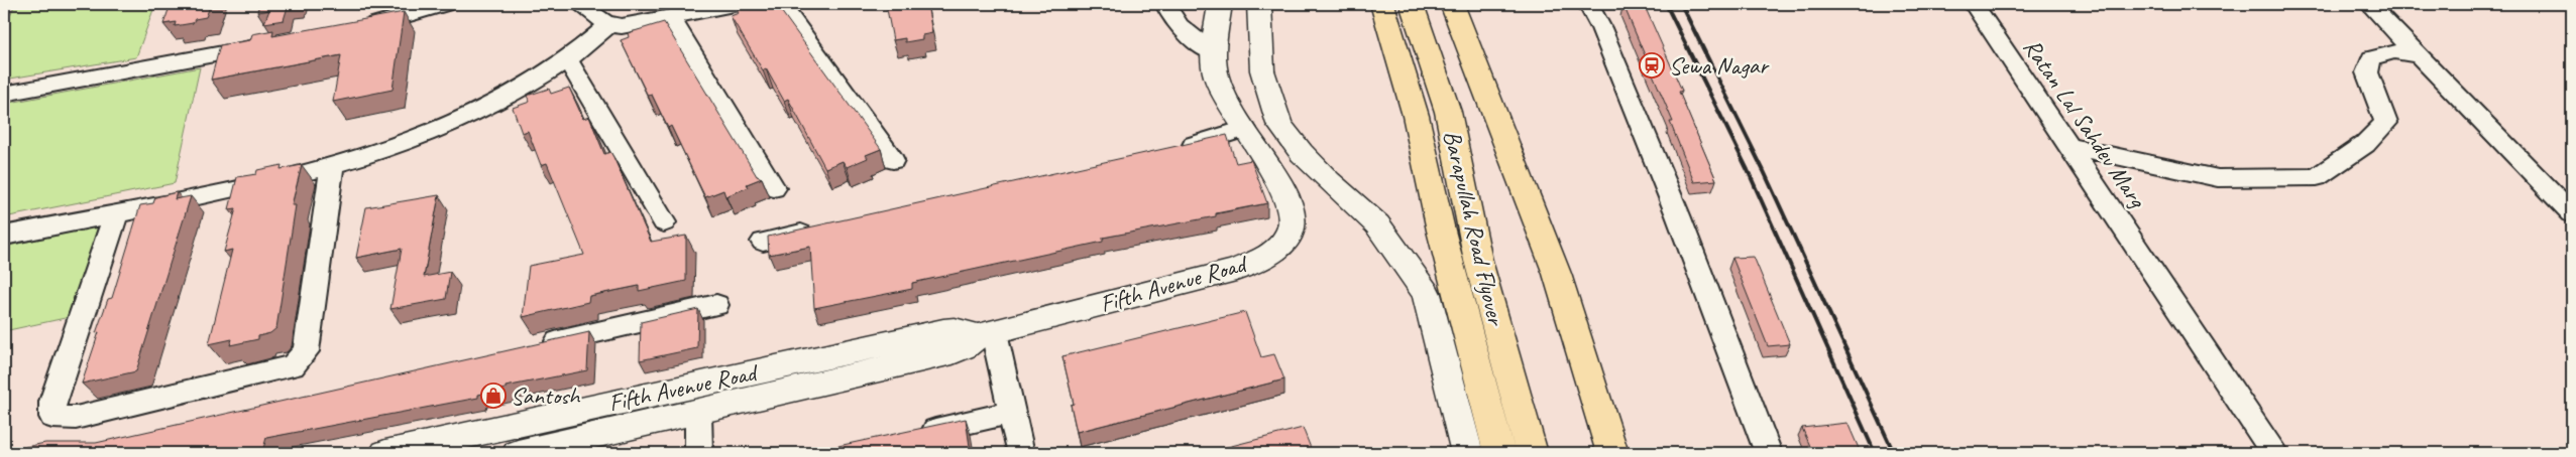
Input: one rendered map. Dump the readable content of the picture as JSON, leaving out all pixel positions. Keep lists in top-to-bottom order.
{
  "streets": {
    "highway": ["Barapullah Road Flyover"],
    "street": ["Ratan Lal Sahdev Marg", "Fifth Avenue Road"]
  },
  "places": {
    "station": ["Sewa Nagar"],
    "shop": ["Santosh"]
  }
}
